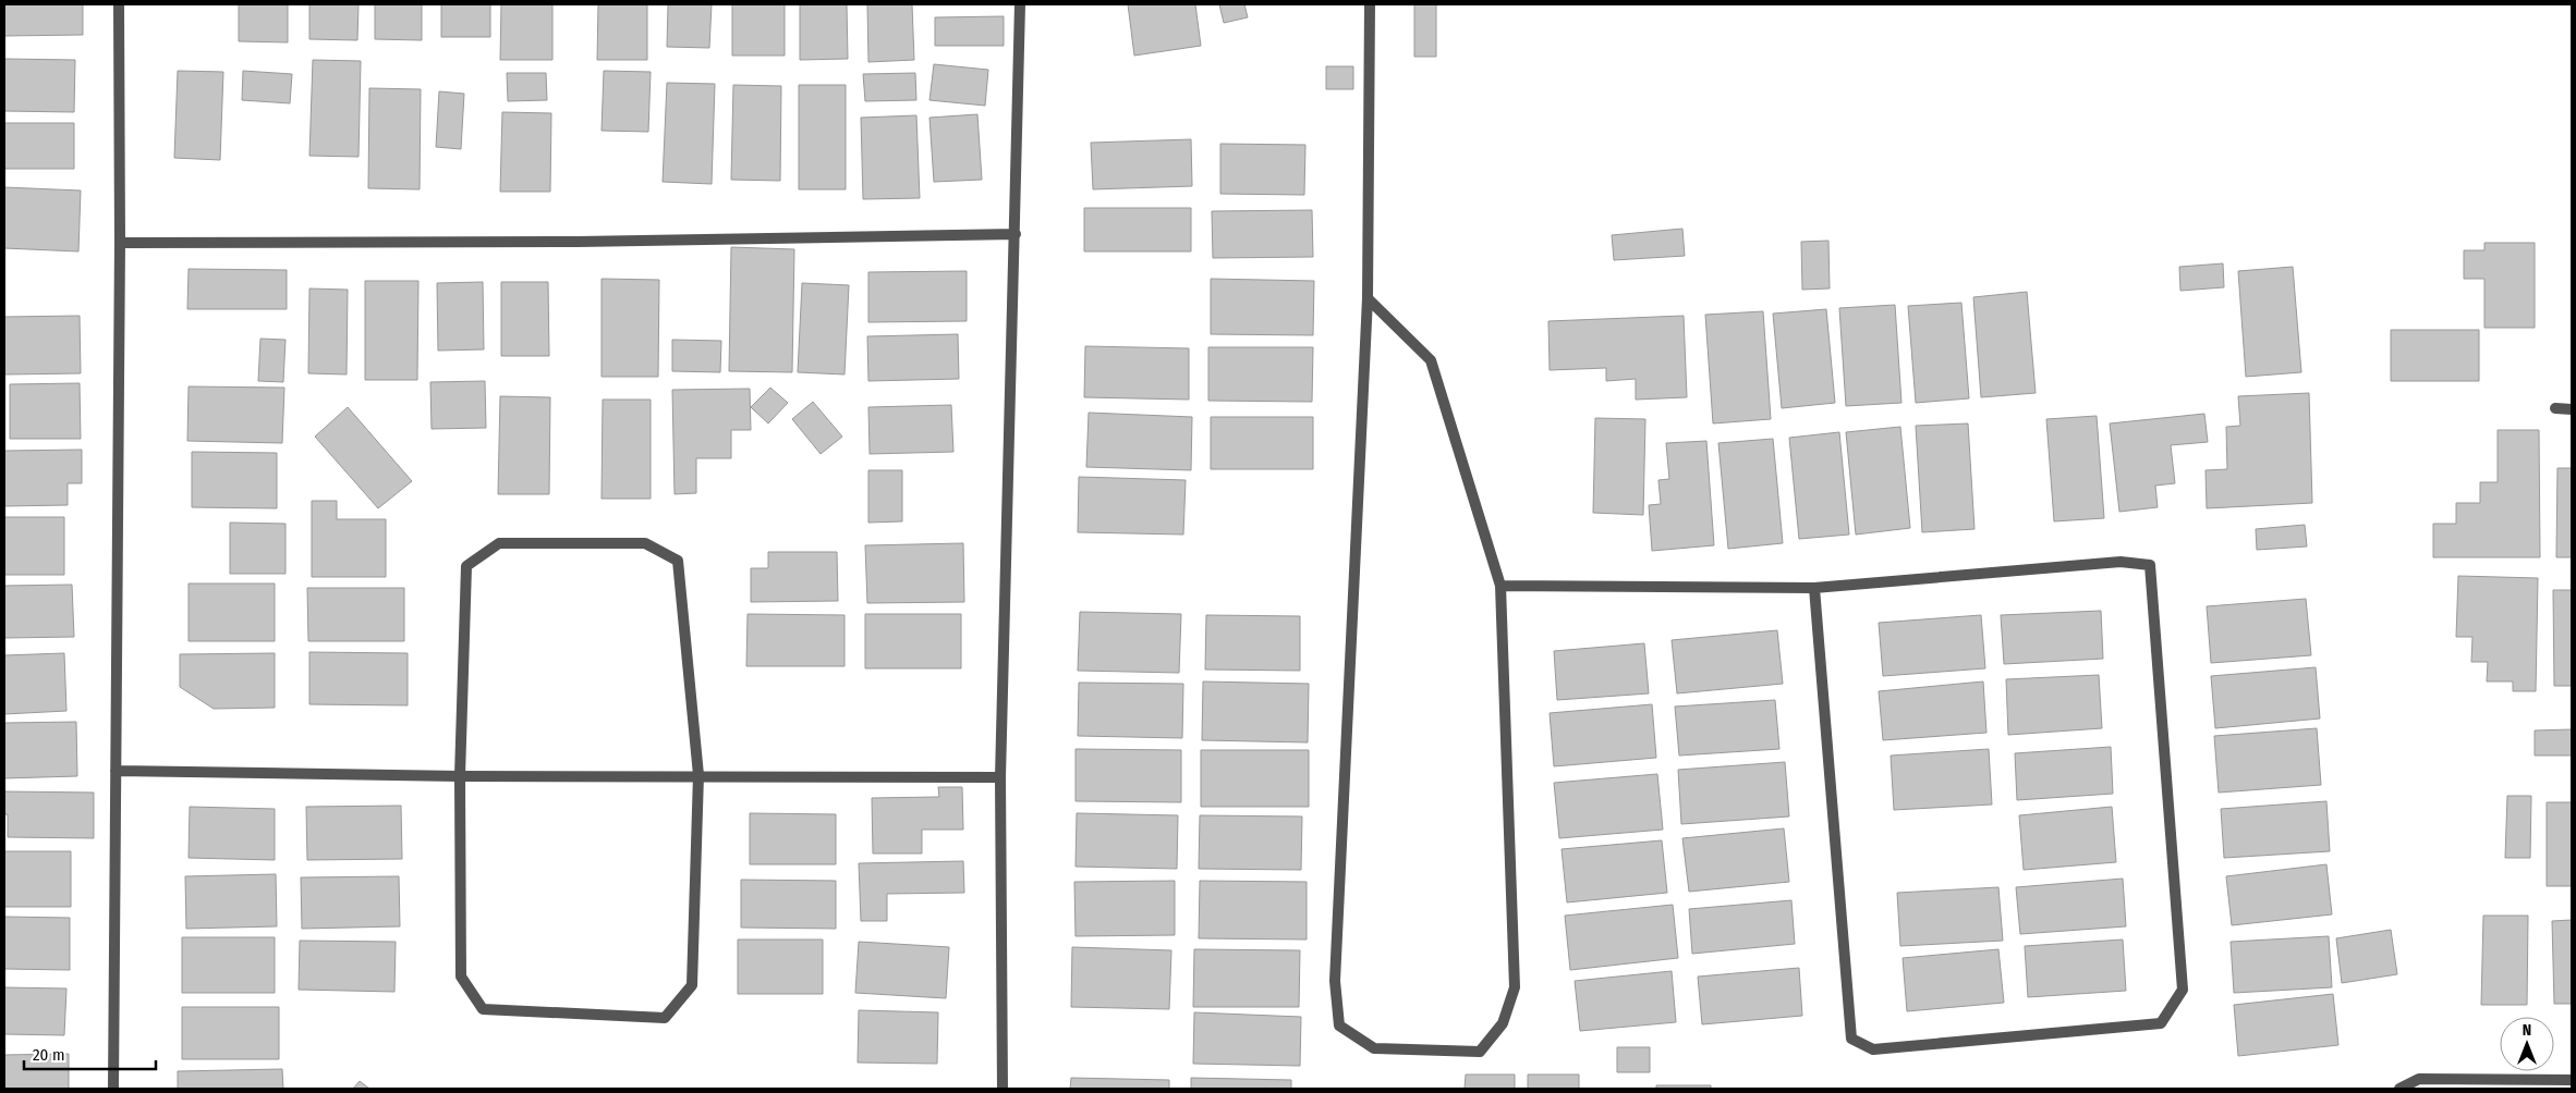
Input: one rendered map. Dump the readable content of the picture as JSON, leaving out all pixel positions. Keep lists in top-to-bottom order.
{
  "scale_bar": "20 m",
  "north": "top"
}
